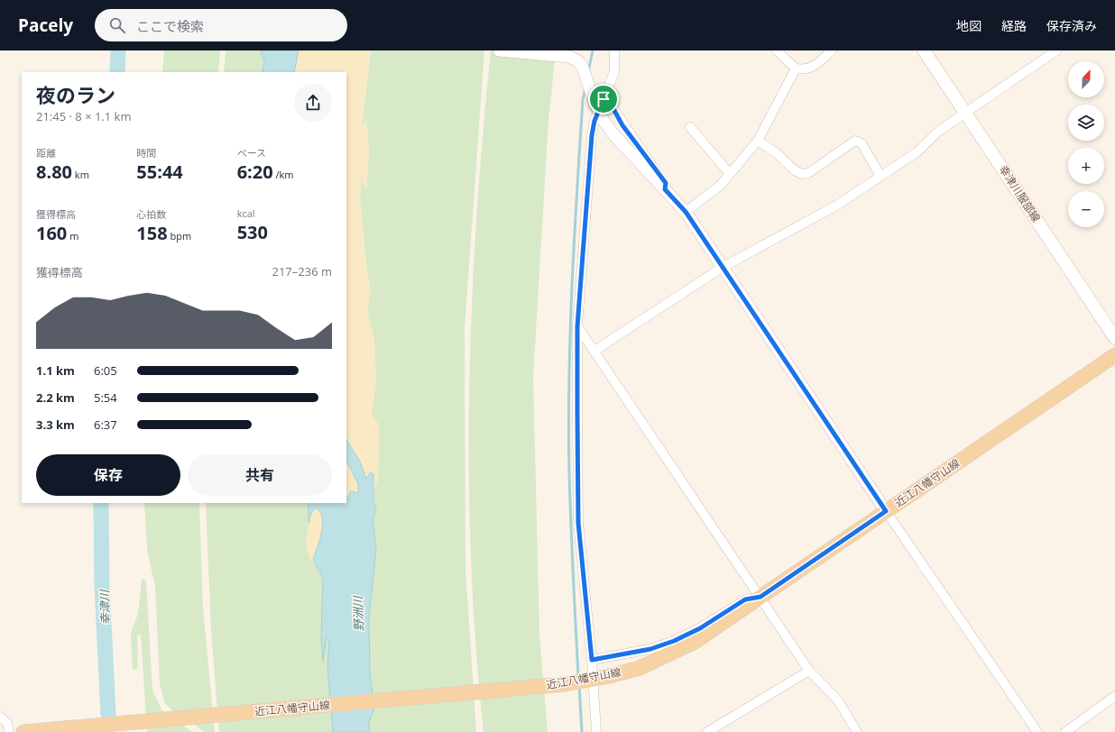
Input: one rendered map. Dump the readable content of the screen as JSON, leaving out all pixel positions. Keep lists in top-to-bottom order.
{
  "streets": {
    "main road": ["幸津川服部線", "近江八幡守山線"]
  },
  "water": ["幸津川", "野洲川"],
  "north": "top right",
  "page": {
    "header": "Pacely",
    "search": "ここで検索",
    "nav": ["地図", "経路", "保存済み"],
    "map_buttons": ["+", "−"],
    "heading": ["夜のラン", "21:45 · 8 × 1.1 km"],
    "stats": [
      ["距離", "8.80 km"],
      ["時間", "55:44"],
      ["ペース", "6:20 /km"],
      ["獲得標高", "160 m"],
      ["心拍数", "158 bpm"],
      ["kcal", "530"]
    ],
    "chart": ["獲得標高", "217–236 m"],
    "list": [
      {
        "name": "1.1 km",
        "note": "6:05"
      },
      {
        "name": "2.2 km",
        "note": "5:54"
      },
      {
        "name": "3.3 km",
        "note": "6:37"
      }
    ],
    "buttons": ["保存", "共有"]
  }
}
